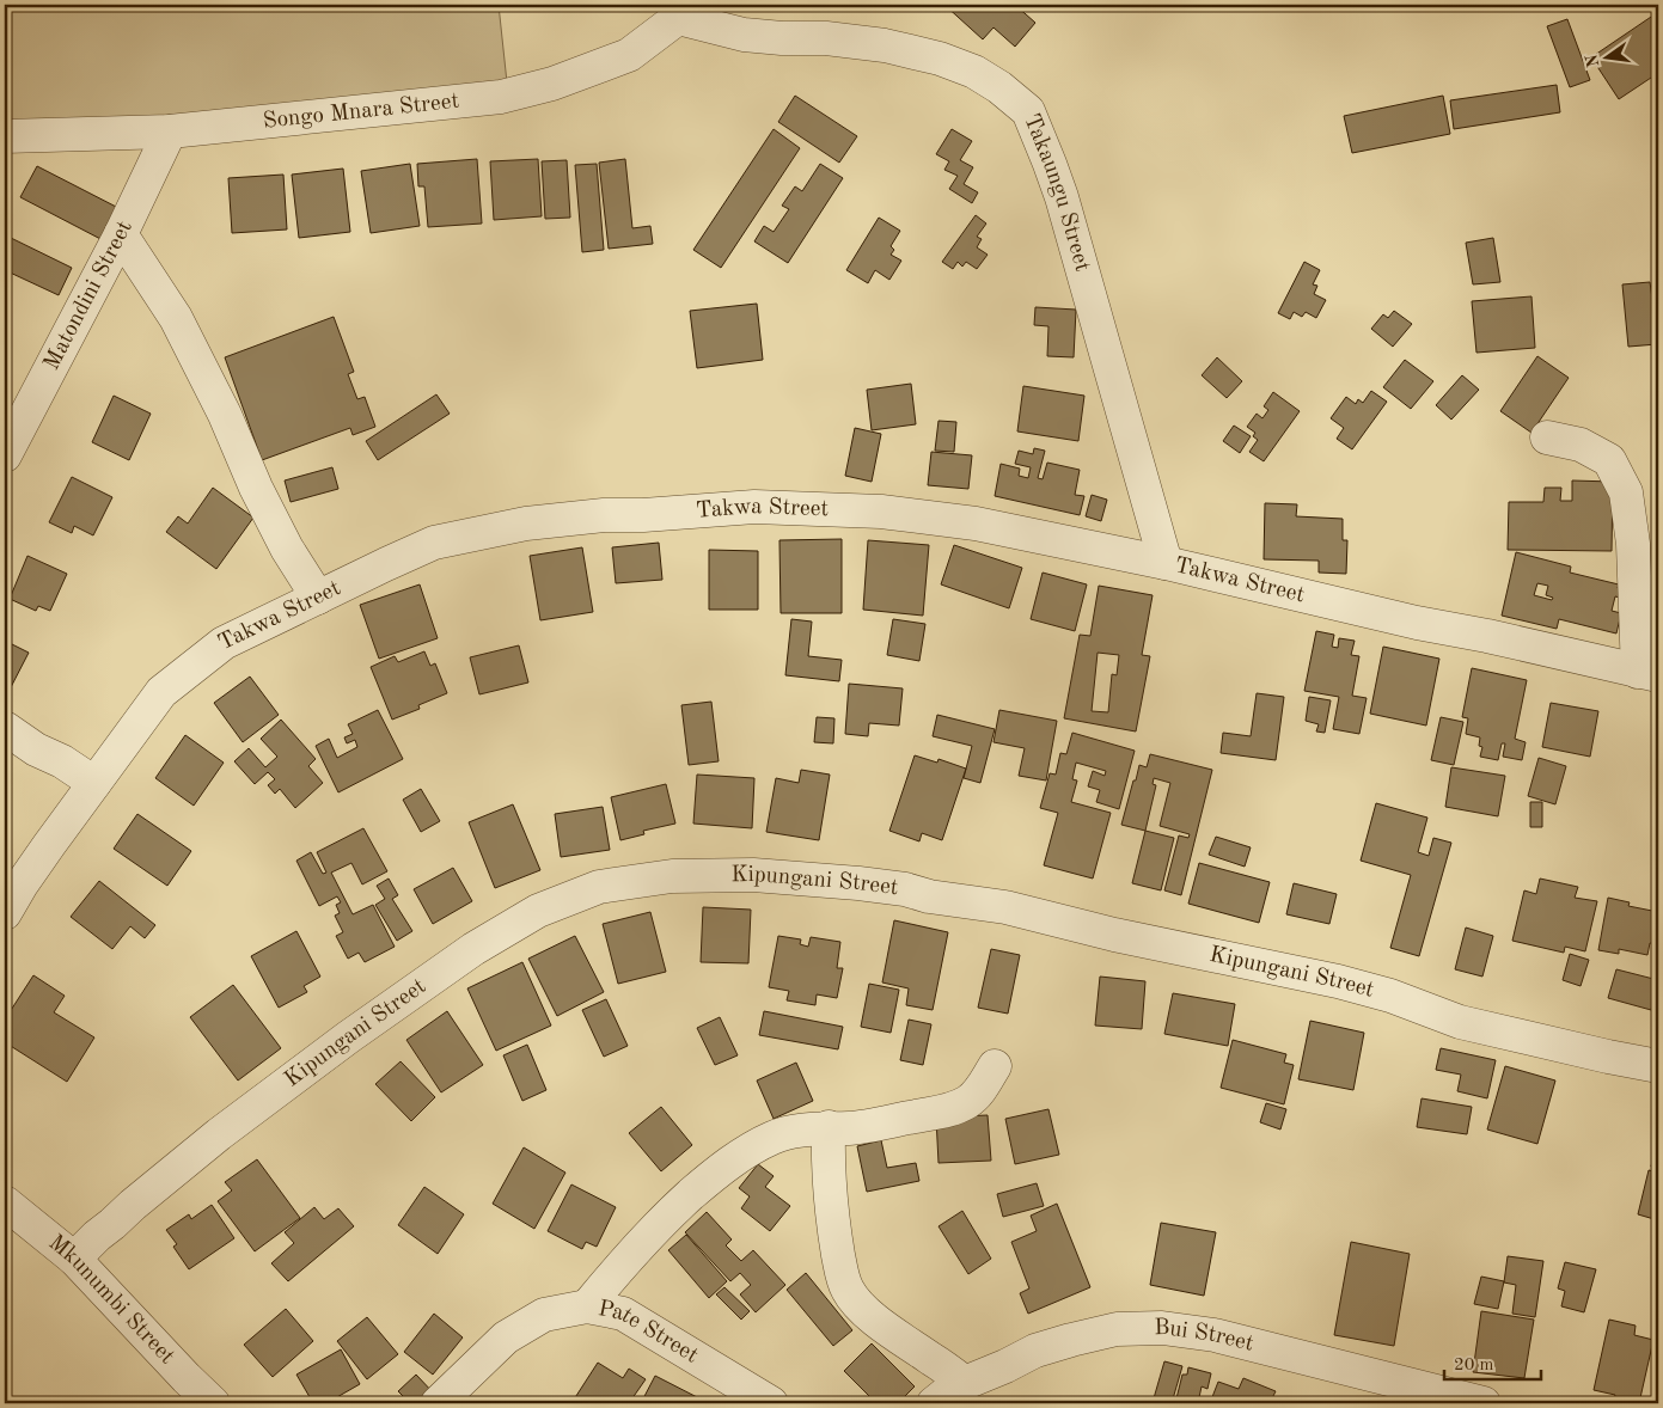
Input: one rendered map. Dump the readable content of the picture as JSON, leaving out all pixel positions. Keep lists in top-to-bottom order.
{
  "streets": {
    "street": [
      "Songo Mnara Street",
      "Takaungu Street",
      "Matondini Street",
      "Takwa Street",
      "Kipungani Street",
      "Mkunumbi Street",
      "Pate Street",
      "Bui Street"
    ]
  },
  "crossings": [
    ["Songo Mnara Street", "Takaungu Street"],
    ["Songo Mnara Street", "Matondini Street"],
    ["Takaungu Street", "Takwa Street"],
    ["Kipungani Street", "Mkunumbi Street"]
  ],
  "scale_bar": "20 m",
  "north": "left"
}
